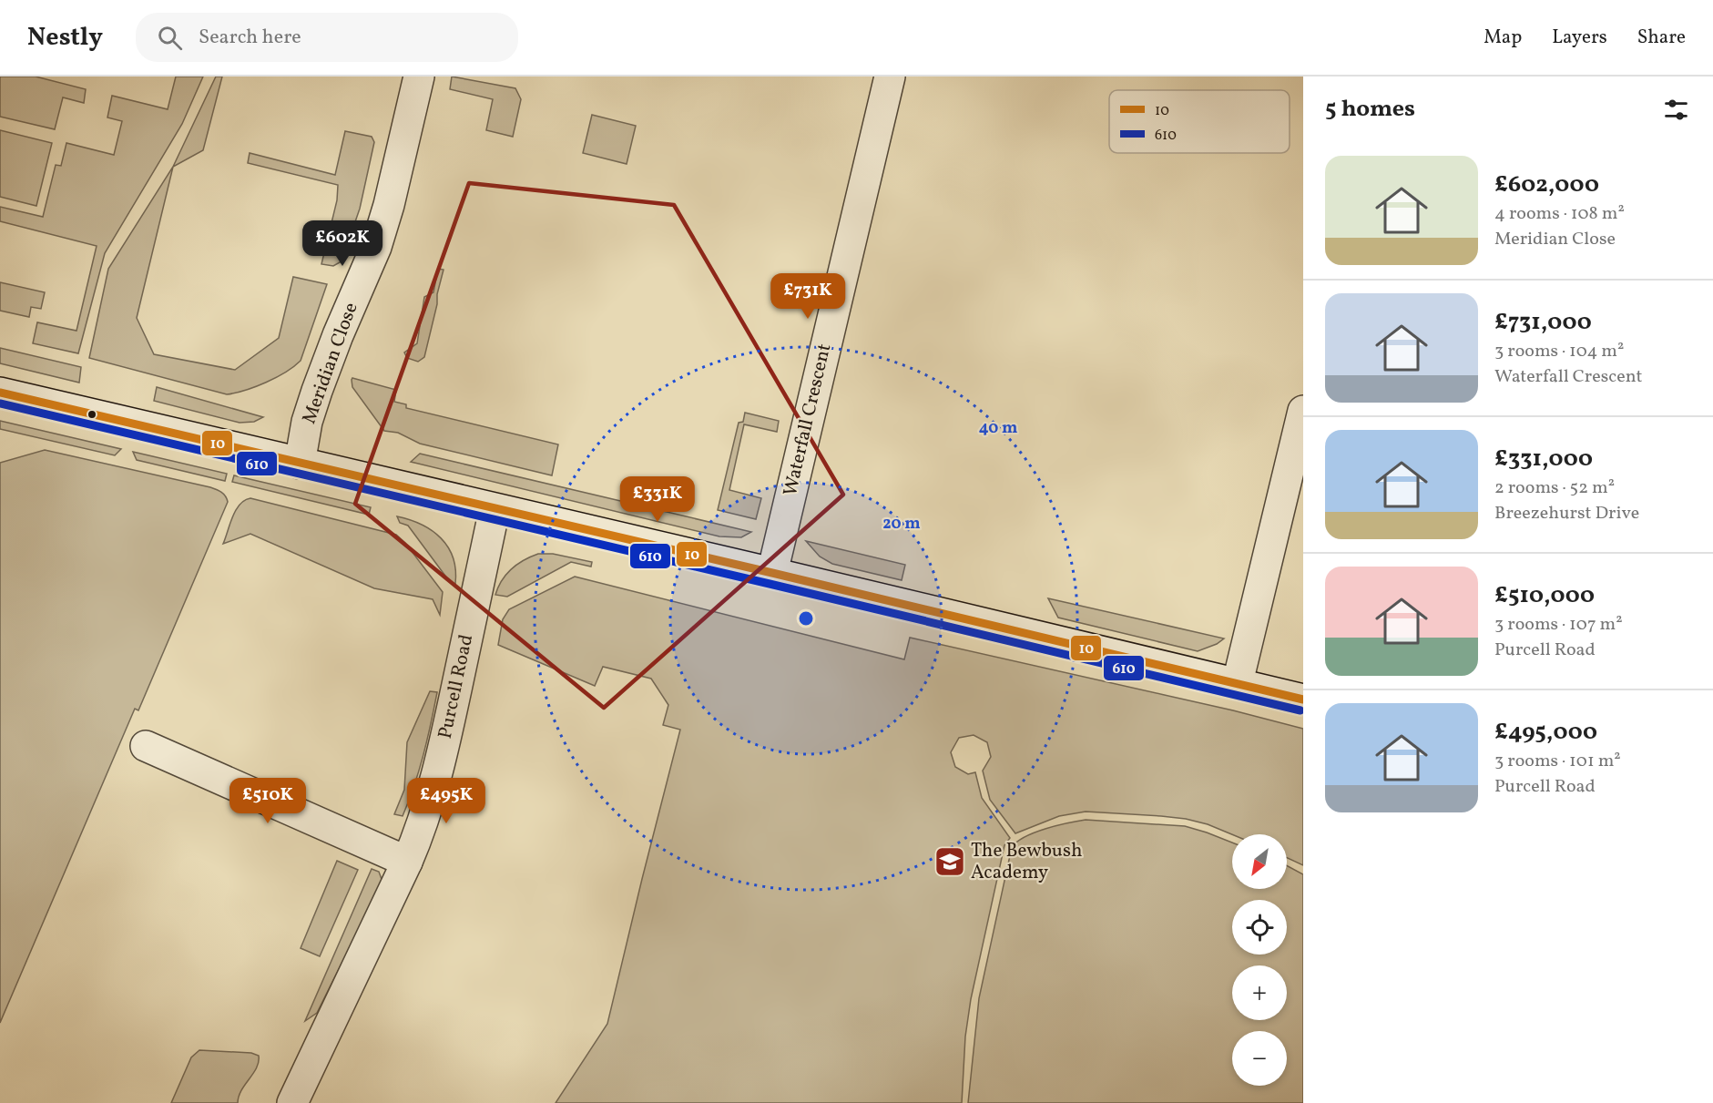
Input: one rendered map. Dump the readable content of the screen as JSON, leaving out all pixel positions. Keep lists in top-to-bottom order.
{
  "streets": {
    "street": ["Meridian Close", "Waterfall Crescent", "Purcell Road"]
  },
  "places": {
    "school or university": ["The Bewbush Academy"]
  },
  "lines": ["transit line 10", "transit line 610"],
  "legend": ["10", "610"],
  "north": "bottom left",
  "page": {
    "header": "Nestly",
    "search": "Search here",
    "nav": ["Map", "Layers", "Share"],
    "heading": "5 homes",
    "list": [
      {
        "name": "£602,000",
        "note": "4 rooms · 108 m² · Meridian Close"
      },
      {
        "name": "£731,000",
        "note": "3 rooms · 104 m² · Waterfall Crescent"
      },
      {
        "name": "£331,000",
        "note": "2 rooms · 52 m² · Breezehurst Drive"
      },
      {
        "name": "£510,000",
        "note": "3 rooms · 107 m² · Purcell Road"
      },
      {
        "name": "£495,000",
        "note": "3 rooms · 101 m² · Purcell Road"
      }
    ],
    "price": [
      "£602K",
      "£731K",
      "£331K",
      "£510K",
      "£495K"
    ],
    "map_buttons": ["+", "−"]
  },
  "rings": ["40 m", "20 m"]
}
